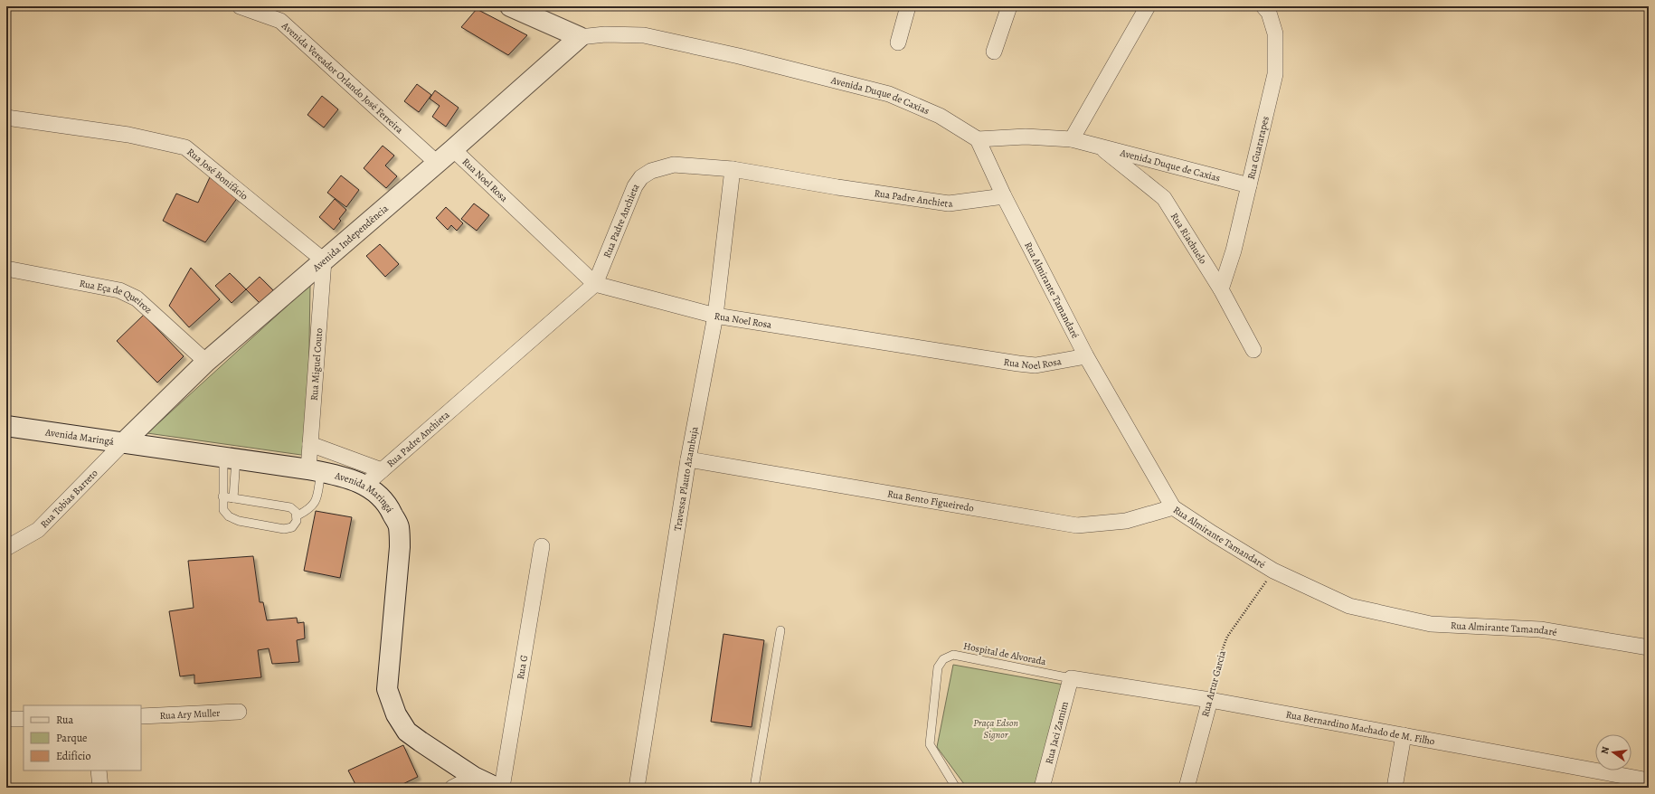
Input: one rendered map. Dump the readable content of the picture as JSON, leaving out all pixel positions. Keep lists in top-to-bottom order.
{
  "streets": {
    "main road": ["Avenida Duque de Caxias", "Avenida Independência", "Avenida Maringá"],
    "street": [
      "Avenida Vereador Orlando José Ferreira",
      "Rua Guararapes",
      "Rua José Bonifácio",
      "Rua Noel Rosa",
      "Rua Padre Anchieta",
      "Rua Riachuelo",
      "Rua Almirante Tamandaré",
      "Rua Eça de Queiroz",
      "Rua Miguel Couto",
      "Travessa Plauto Azambuja",
      "Rua Tobias Barreto",
      "Rua Bento Figueiredo",
      "Rua G",
      "Rua Artur Garcia",
      "Rua Ary Muller",
      "Rua Bernardino Machado de M. Filho",
      "Rua Jaci Zamim"
    ],
    "lane": ["Hospital de Alvorada"]
  },
  "crossings": [
    ["Avenida Vereador Orlando José Ferreira", "Avenida Independência"],
    ["Avenida Duque de Caxias", "Rua Guararapes"],
    ["Avenida Duque de Caxias", "Avenida Independência"],
    ["Avenida Duque de Caxias", "Rua Riachuelo"],
    ["Avenida Duque de Caxias", "Rua Almirante Tamandaré"],
    ["Rua Guararapes", "Rua Riachuelo"],
    ["Rua José Bonifácio", "Avenida Independência"],
    ["Rua José Bonifácio", "Rua Miguel Couto"],
    ["Rua Noel Rosa", "Rua Padre Anchieta"],
    ["Rua Noel Rosa", "Avenida Independência"],
    ["Rua Noel Rosa", "Rua Almirante Tamandaré"],
    ["Rua Noel Rosa", "Travessa Plauto Azambuja"],
    ["Rua Padre Anchieta", "Rua Almirante Tamandaré"],
    ["Rua Padre Anchieta", "Avenida Maringá"],
    ["Rua Padre Anchieta", "Travessa Plauto Azambuja"],
    ["Avenida Independência", "Rua Eça de Queiroz"],
    ["Avenida Independência", "Rua Miguel Couto"],
    ["Avenida Independência", "Avenida Maringá"],
    ["Avenida Independência", "Rua Tobias Barreto"],
    ["Rua Almirante Tamandaré", "Rua Bento Figueiredo"],
    ["Rua Almirante Tamandaré", "Rua Artur Garcia"],
    ["Rua Miguel Couto", "Avenida Maringá"],
    ["Avenida Maringá", "Rua Tobias Barreto"],
    ["Travessa Plauto Azambuja", "Rua Bento Figueiredo"],
    ["Hospital de Alvorada", "Rua Bernardino Machado de M. Filho"],
    ["Hospital de Alvorada", "Rua Jaci Zamim"],
    ["Rua Artur Garcia", "Rua Bernardino Machado de M. Filho"],
    ["Rua Bernardino Machado de M. Filho", "Rua Jaci Zamim"]
  ],
  "parks": ["Praça Edson Signor"],
  "legend": ["Rua", "Parque", "Edifício"],
  "north": "left"
}
